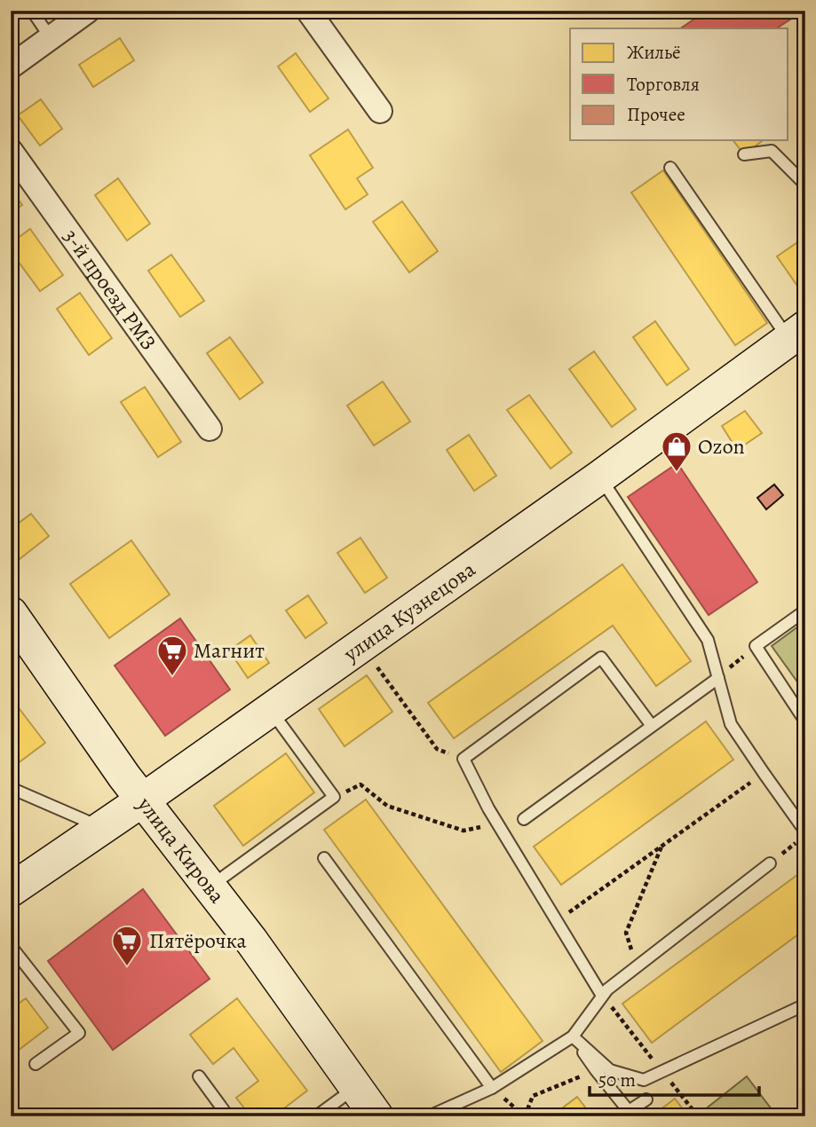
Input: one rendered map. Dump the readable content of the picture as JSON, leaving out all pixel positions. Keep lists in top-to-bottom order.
{
  "streets": {
    "main road": ["улица Кузнецова", "улица Кирова"],
    "street": ["3-й проезд РМЗ"]
  },
  "crossings": [
    ["улица Кузнецова", "улица Кирова"]
  ],
  "places": {
    "shop": ["Ozon"],
    "supermarket": ["Магнит", "Пятёрочка"]
  },
  "legend": ["Жильё", "Торговля", "Прочее"],
  "scale_bar": "50 m"
}
